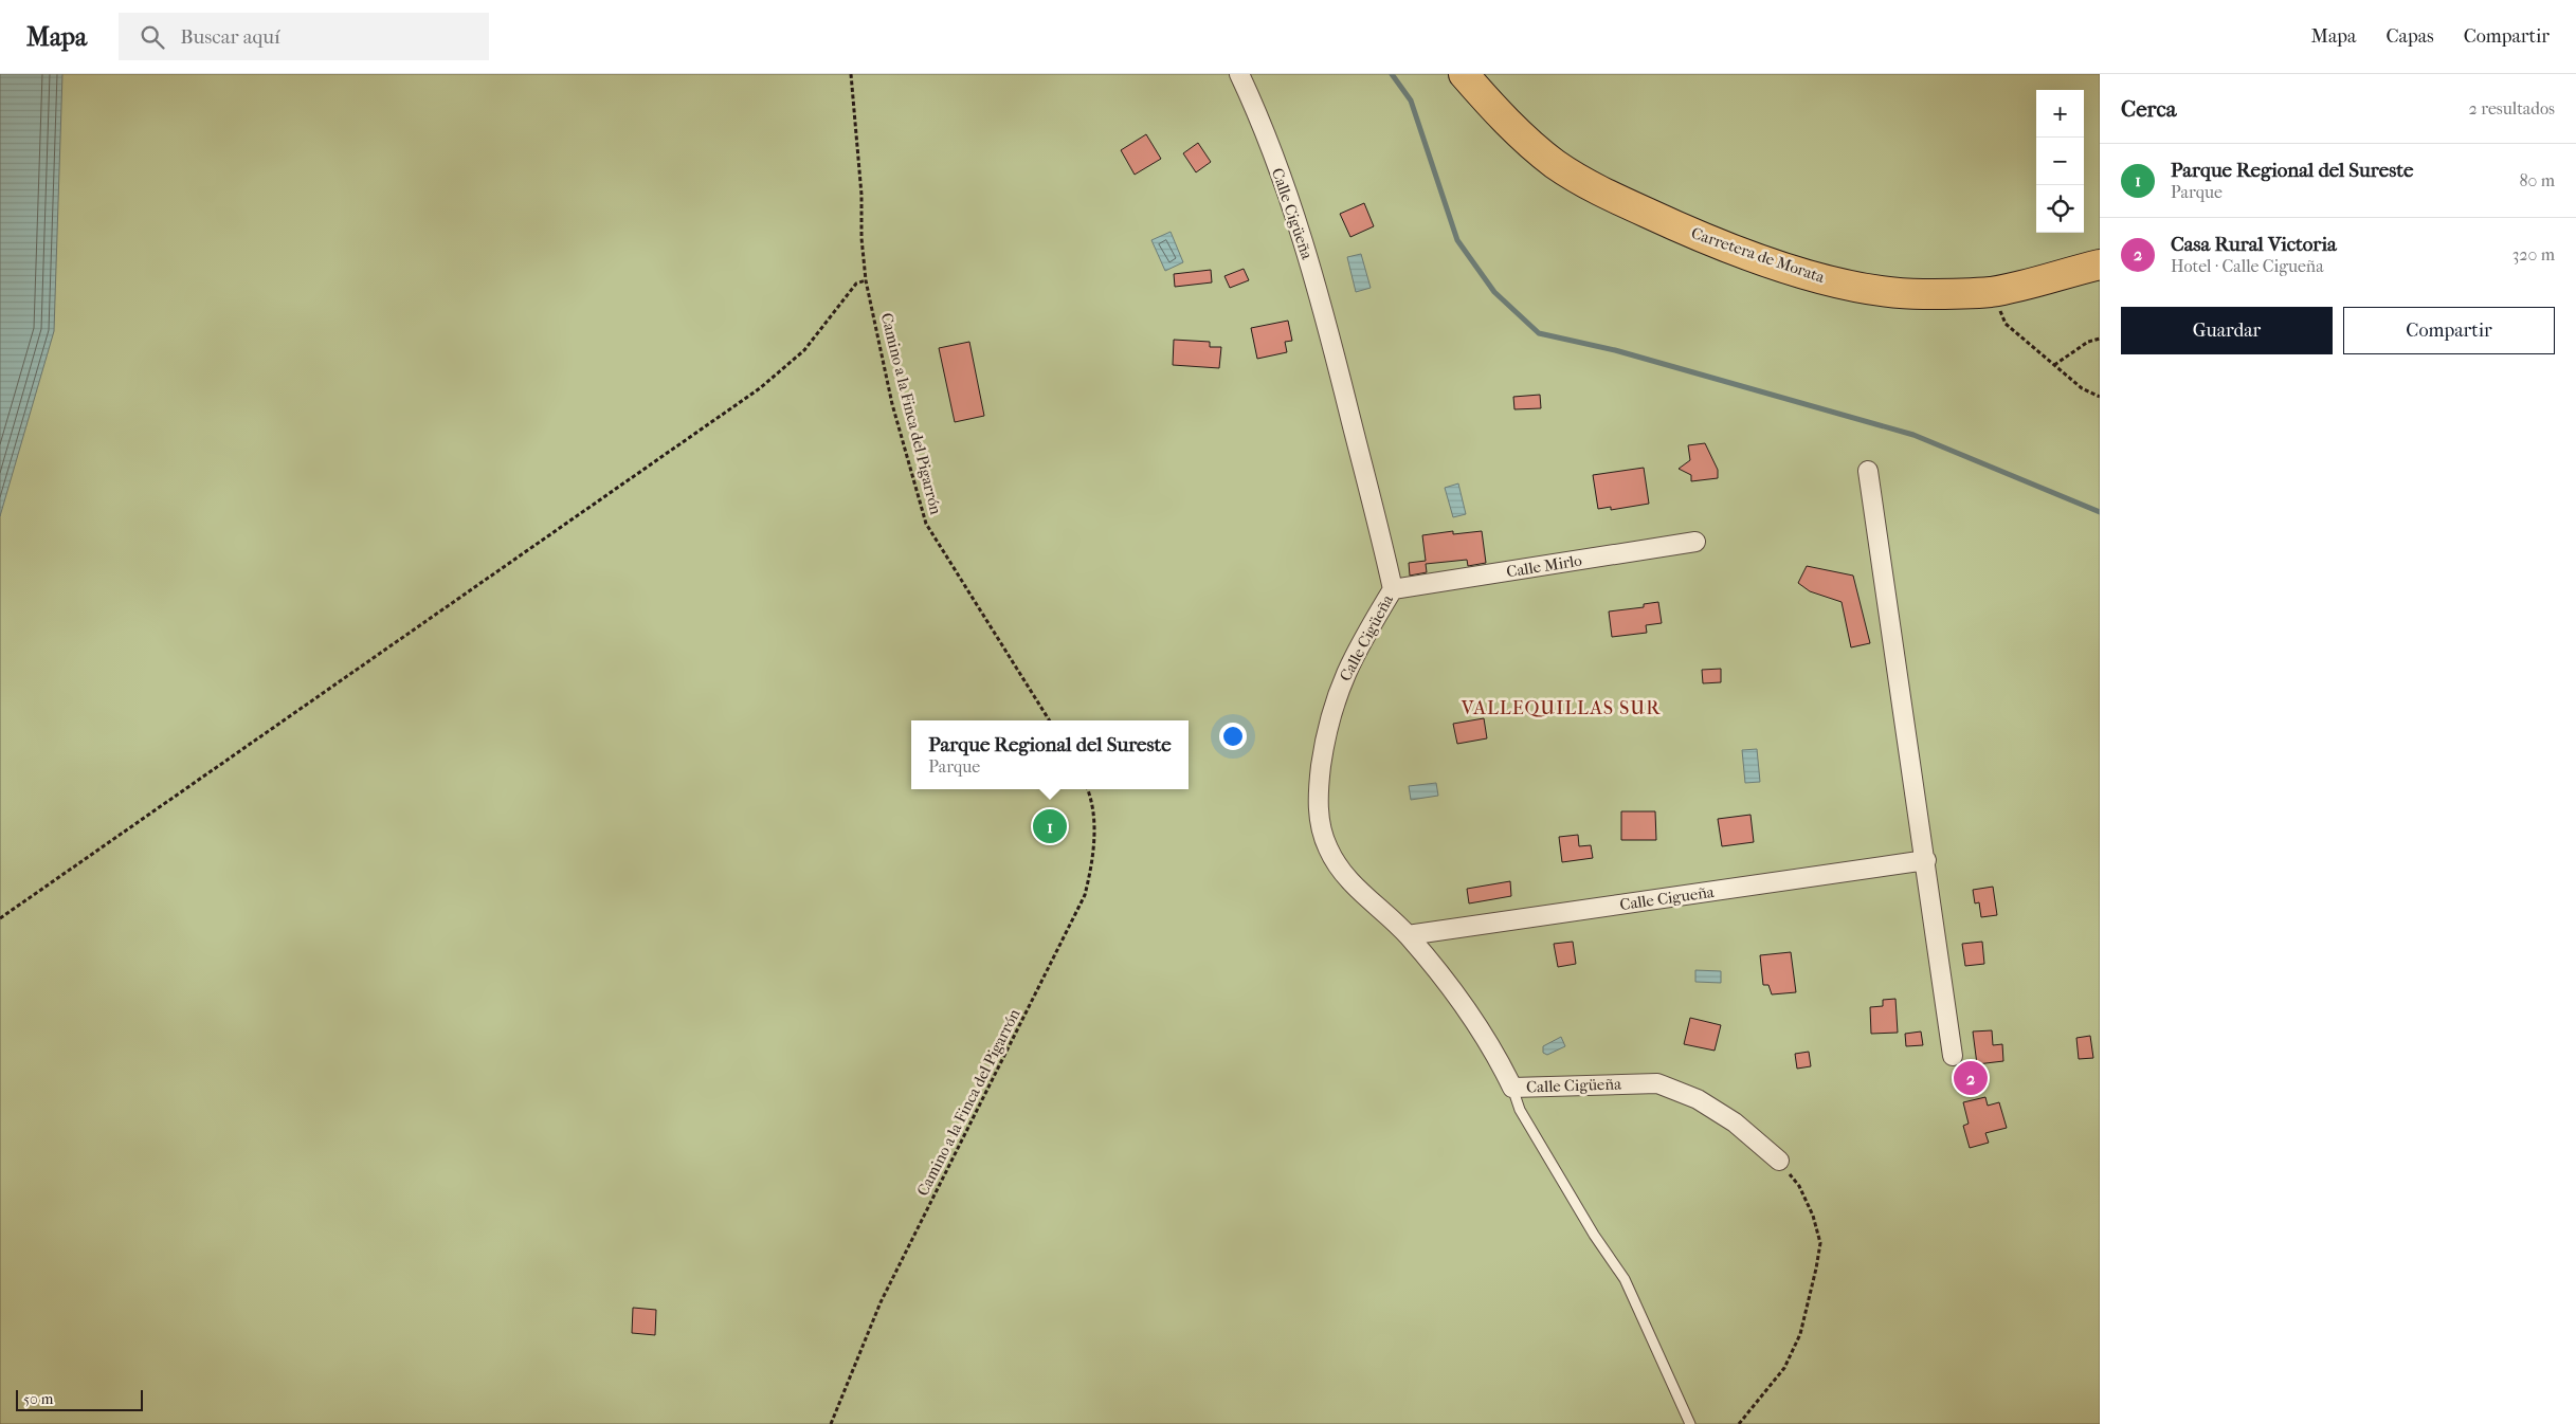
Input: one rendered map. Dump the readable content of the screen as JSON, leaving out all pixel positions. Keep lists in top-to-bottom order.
{
  "streets": {
    "main road": ["Carretera de Morata"],
    "street": ["Calle Cigüeña", "Calle Mirlo", "Calle Cigueña"],
    "path": ["Camino a la Finca del Pigarrón"]
  },
  "crossings": [
    ["Calle Cigüeña", "Calle Mirlo"],
    ["Calle Cigüeña", "Calle Cigueña"]
  ],
  "districts": ["VALLEQUILLAS SUR"],
  "scale_bar": "50 m",
  "page": {
    "header": "Mapa",
    "search": "Buscar aquí",
    "nav": ["Mapa", "Capas", "Compartir"],
    "heading": ["Cerca", "2 resultados"],
    "map_buttons": ["+", "−"],
    "list": [
      {
        "mark": "1",
        "name": "Parque Regional del Sureste",
        "note": "Parque",
        "value": "80 m"
      },
      {
        "mark": "2",
        "name": "Casa Rural Victoria",
        "note": "Hotel · Calle Cigueña",
        "value": "320 m"
      }
    ],
    "buttons": ["Guardar", "Compartir"],
    "popup": ["Parque Regional del Sureste", "Parque"],
    "pins": ["1", "2"],
    "scale": "50 m"
  }
}
